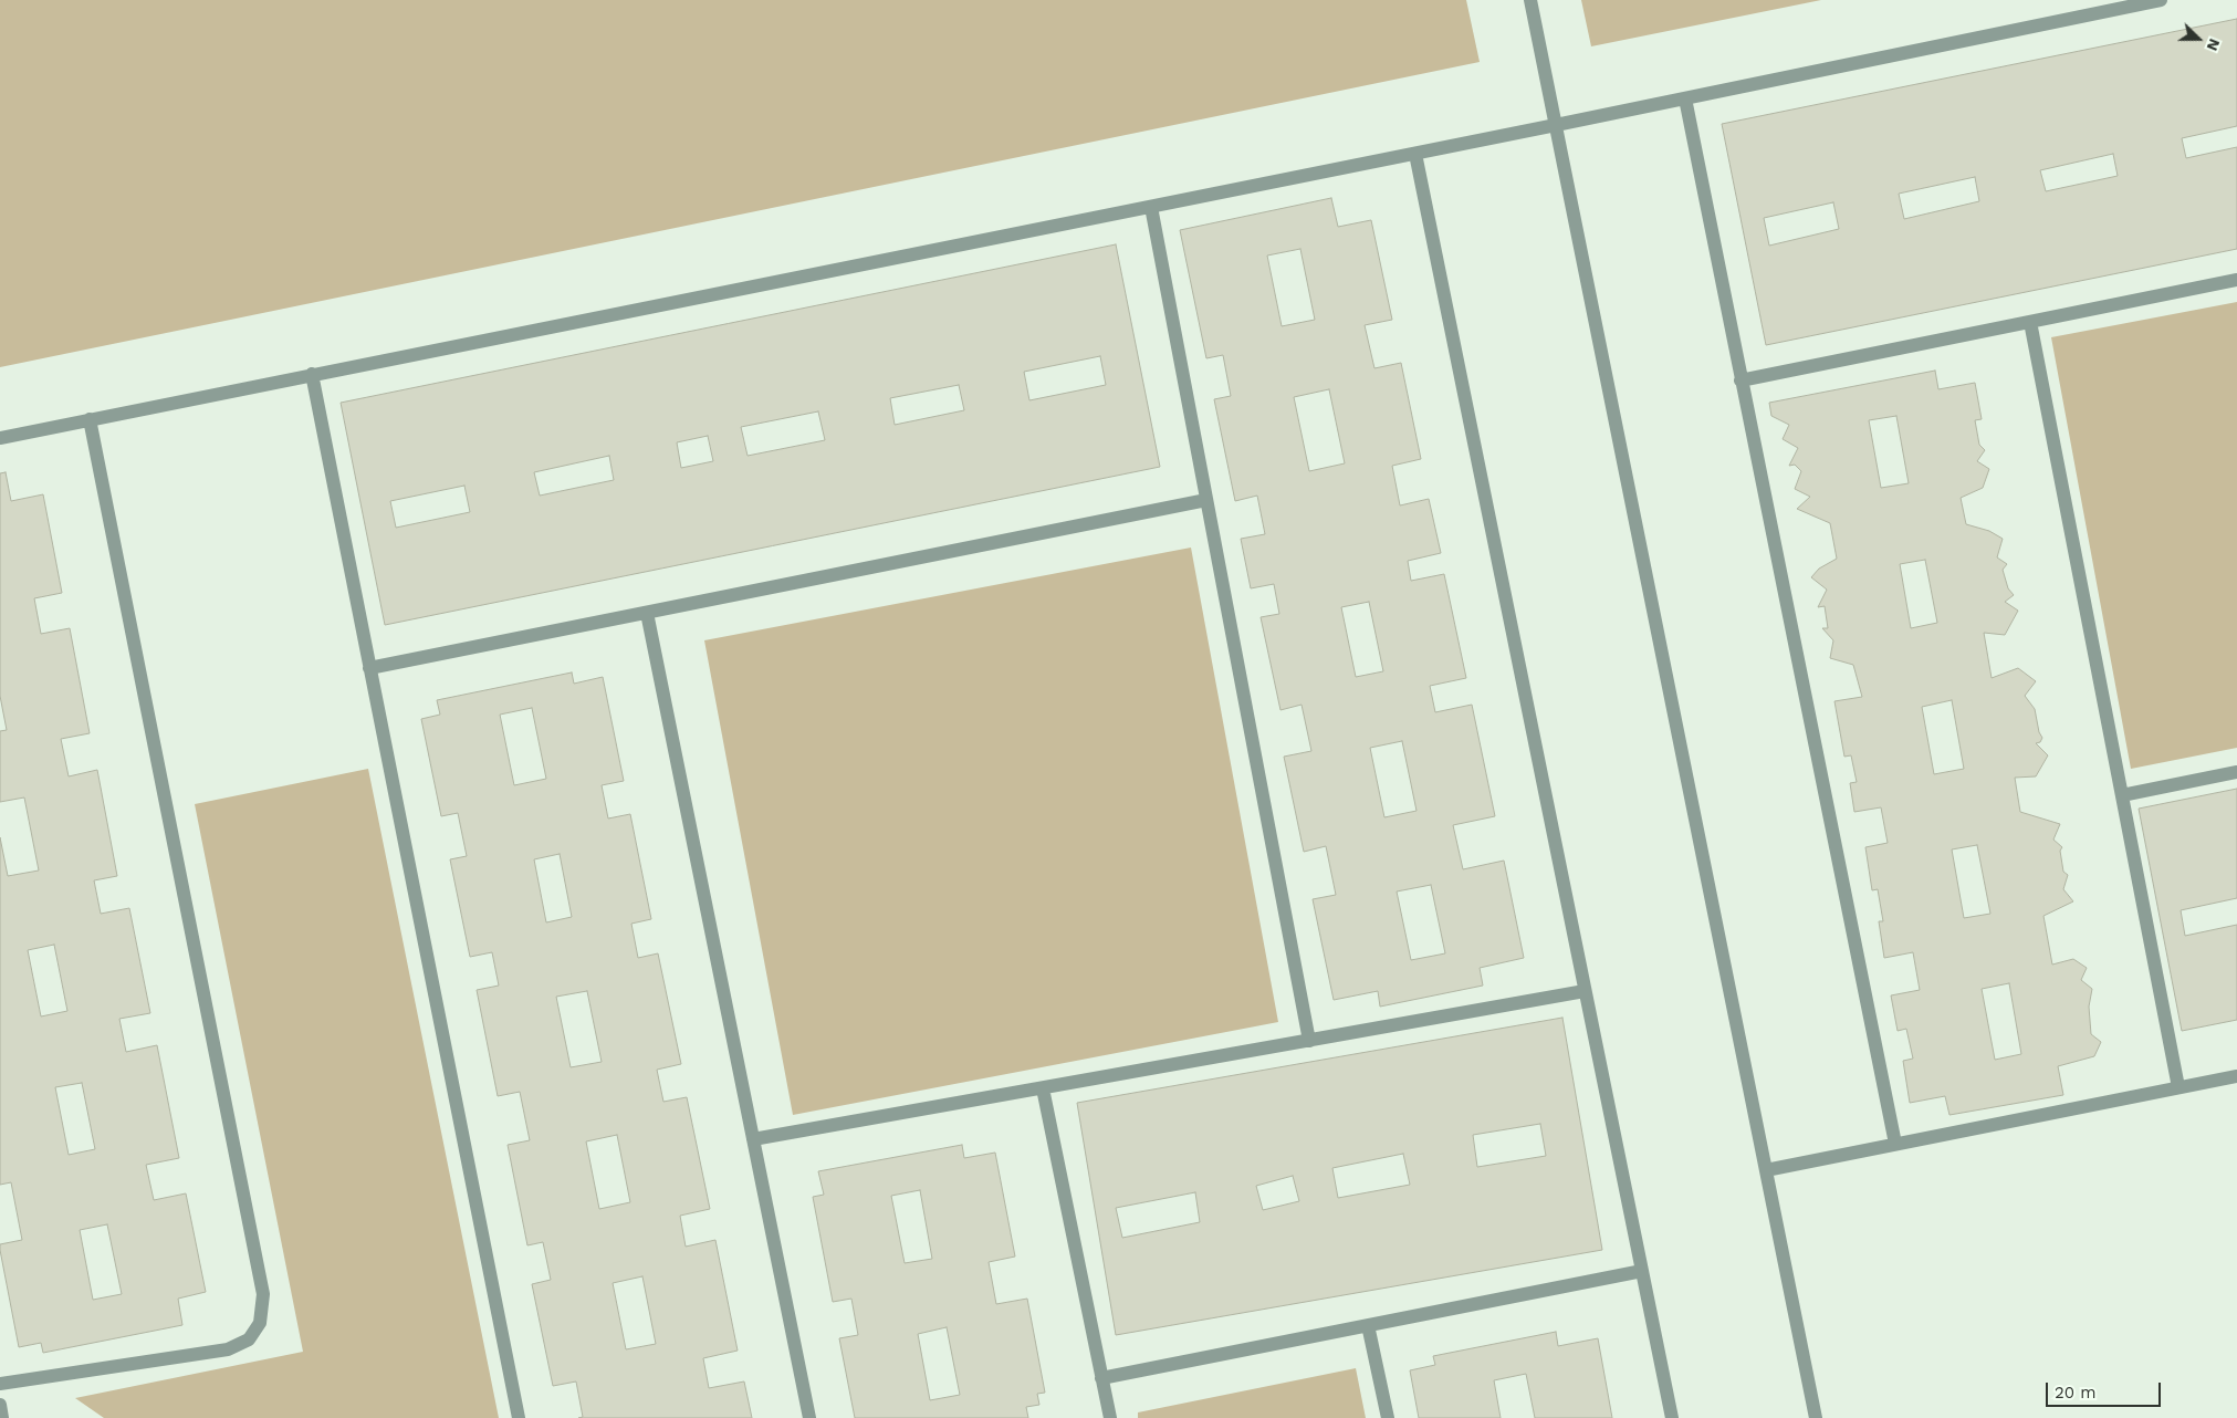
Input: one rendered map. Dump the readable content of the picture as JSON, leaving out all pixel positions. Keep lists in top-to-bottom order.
{
  "scale_bar": "20 m",
  "north": "right"
}
